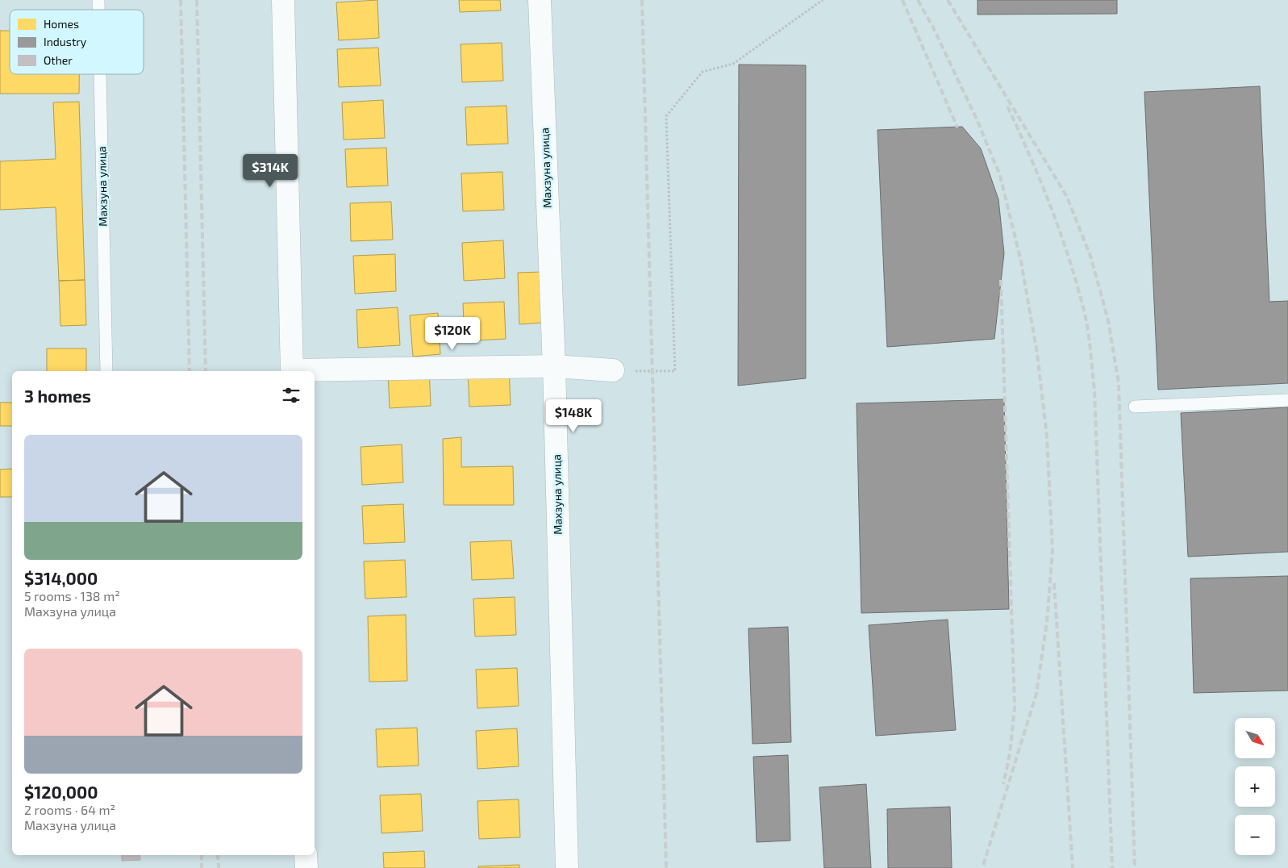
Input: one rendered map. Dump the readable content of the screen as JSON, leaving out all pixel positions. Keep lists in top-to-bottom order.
{
  "streets": {
    "street": ["Махзуна улица"]
  },
  "legend": ["Homes", "Industry", "Other"],
  "north": "bottom right",
  "page": {
    "price": ["$314K", "$120K", "$148K"],
    "heading": "3 homes",
    "list": [
      {
        "name": "$314,000",
        "note": "5 rooms · 138 m² · Махзуна улица"
      },
      {
        "name": "$120,000",
        "note": "2 rooms · 64 m² · Махзуна улица"
      }
    ],
    "map_buttons": ["+", "−"]
  }
}
